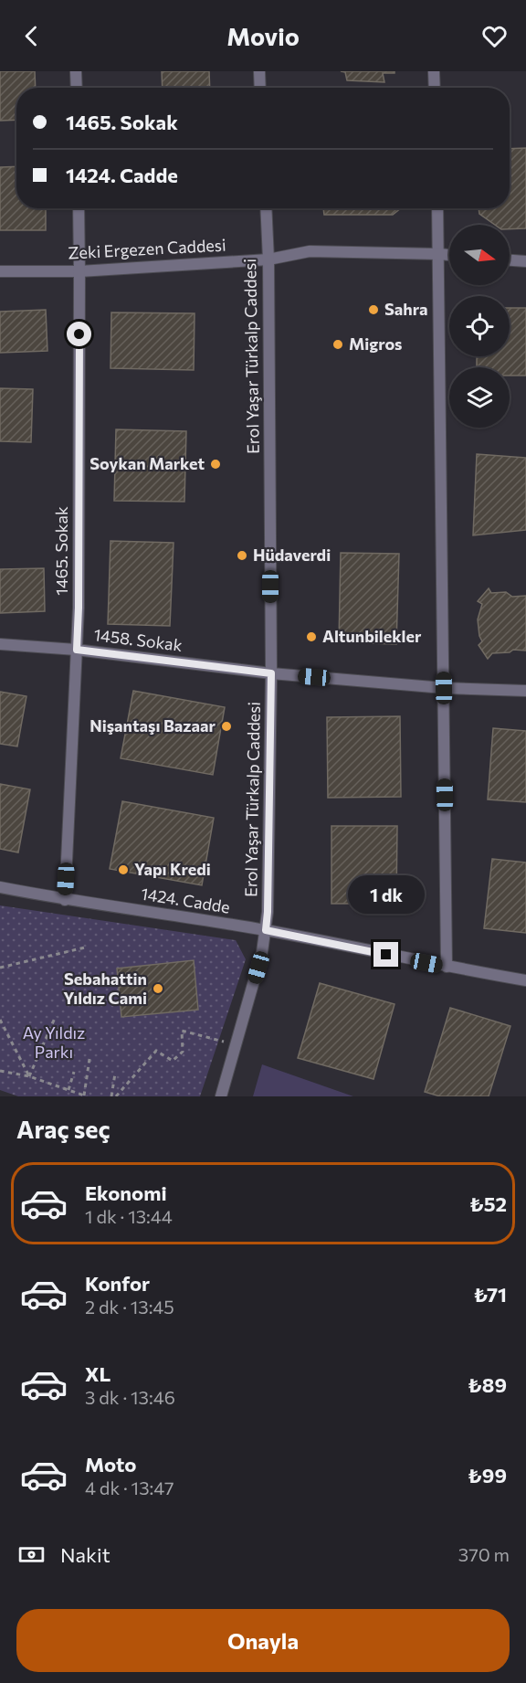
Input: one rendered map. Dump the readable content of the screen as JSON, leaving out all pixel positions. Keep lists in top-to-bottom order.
{
  "streets": {
    "street": [
      "Zeki Ergezen Caddesi",
      "Erol Yaşar Türkalp Caddesi",
      "1465. Sokak",
      "1458. Sokak",
      "1424. Cadde"
    ]
  },
  "crossings": [
    ["Zeki Ergezen Caddesi", "Erol Yaşar Türkalp Caddesi"],
    ["Zeki Ergezen Caddesi", "1465. Sokak"],
    ["Erol Yaşar Türkalp Caddesi", "1458. Sokak"],
    ["Erol Yaşar Türkalp Caddesi", "1424. Cadde"],
    ["1465. Sokak", "1458. Sokak"],
    ["1465. Sokak", "1424. Cadde"]
  ],
  "parks": ["Ay Yıldız Parkı"],
  "places": [
    "Sahra",
    "Migros",
    "Soykan Market",
    "Hüdaverdi",
    "Altunbilekler",
    "Nişantaşı Bazaar",
    "Yapı Kredi",
    "Sebahattin Yıldız Cami"
  ],
  "north": "right",
  "page": {
    "header": "Movio",
    "banner": ["1465. Sokak", "1424. Cadde"],
    "bubble": "1 dk",
    "heading": "Araç seç",
    "list": [
      {
        "name": "Ekonomi",
        "note": "1 dk · 13:44",
        "value": "₺52"
      },
      {
        "name": "Konfor",
        "note": "2 dk · 13:45",
        "value": "₺71"
      },
      {
        "name": "XL",
        "note": "3 dk · 13:46",
        "value": "₺89"
      },
      {
        "name": "Moto",
        "note": "4 dk · 13:47",
        "value": "₺99"
      }
    ],
    "pay": ["Nakit", "370 m"],
    "buttons": "Onayla"
  }
}
